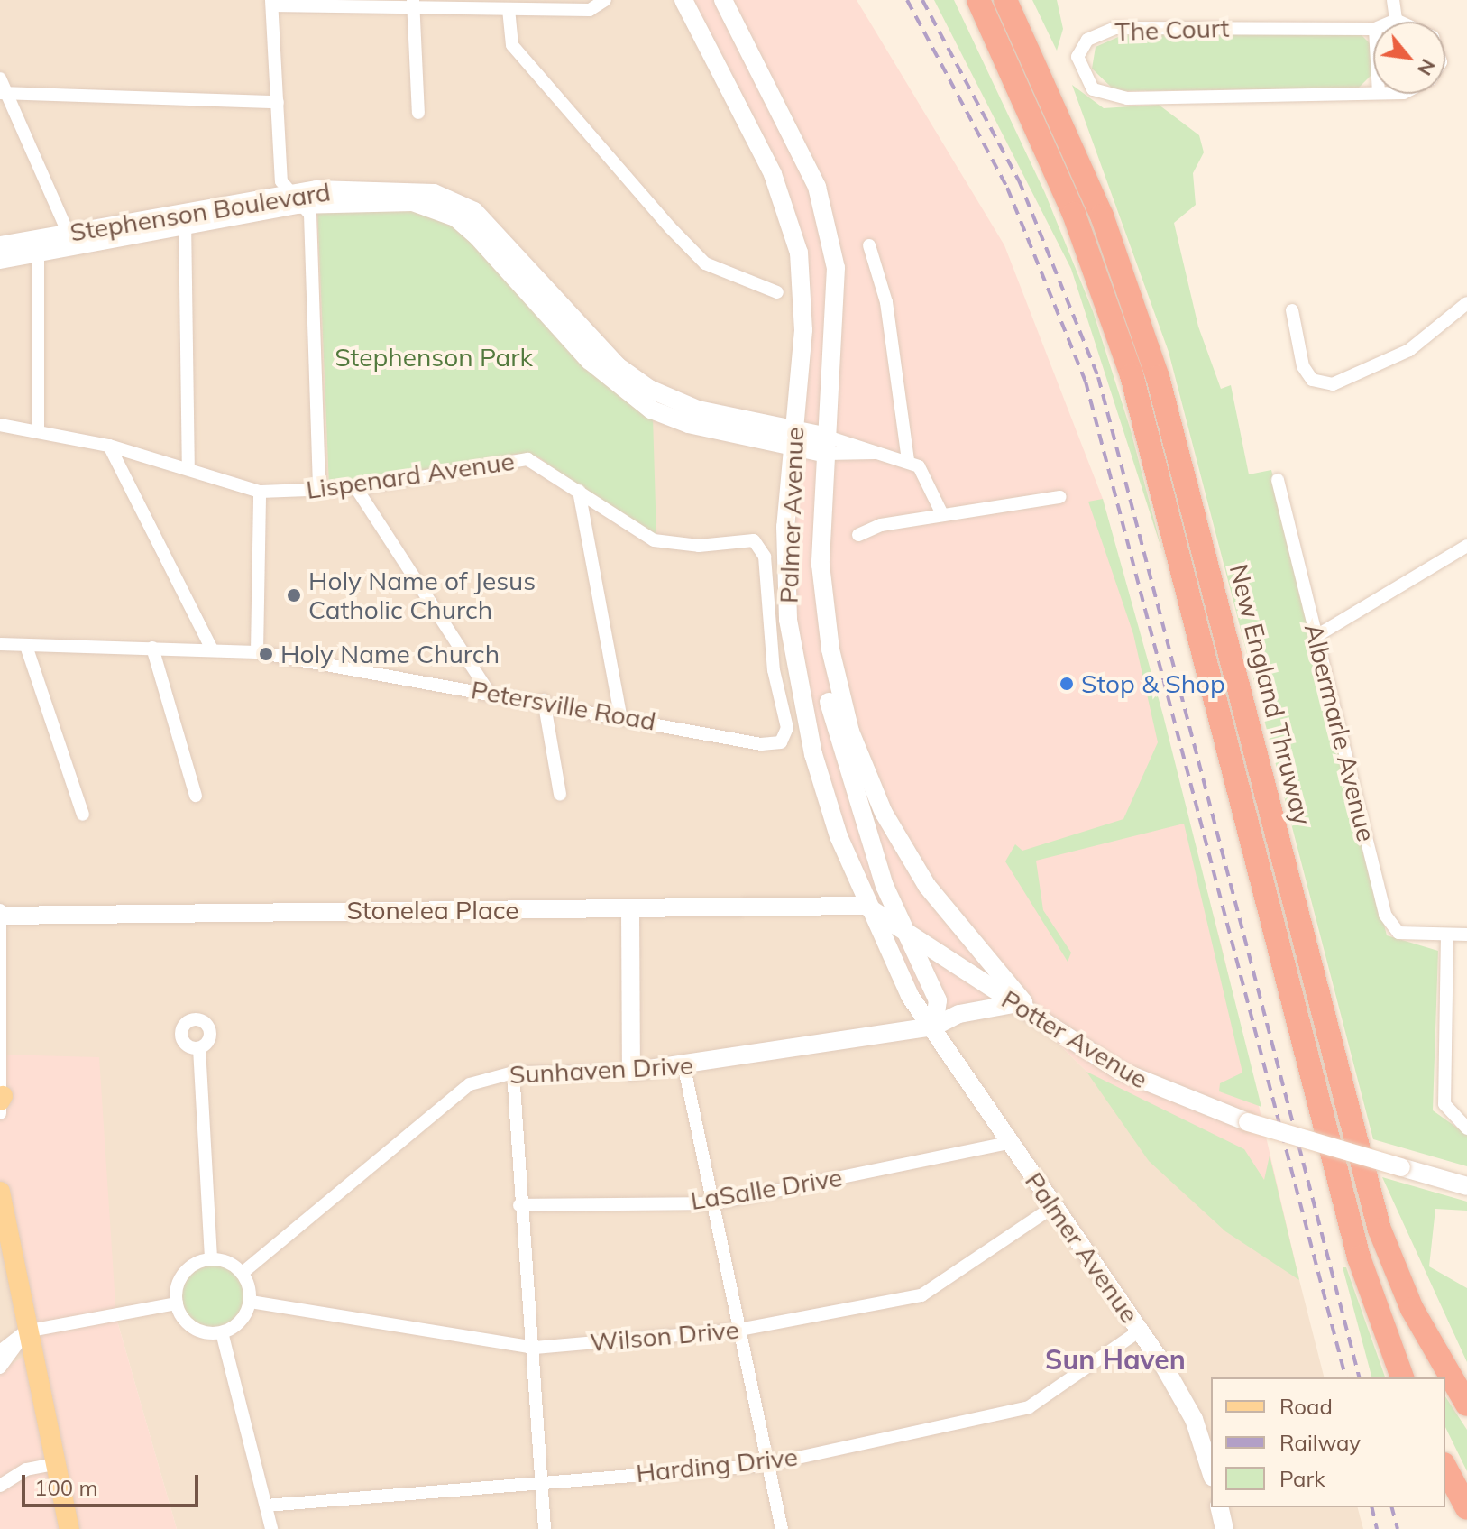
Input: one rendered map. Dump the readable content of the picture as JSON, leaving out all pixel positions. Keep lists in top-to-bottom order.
{
  "streets": {
    "highway": ["New England Thruway"],
    "street": [
      "The Court",
      "Stephenson Boulevard",
      "Lispenard Avenue",
      "Palmer Avenue",
      "Petersville Road",
      "Albermarle Avenue",
      "Stonelea Place",
      "Potter Avenue",
      "Sunhaven Drive",
      "LaSalle Drive",
      "Wilson Drive",
      "Harding Drive"
    ]
  },
  "crossings": [
    ["Stephenson Boulevard", "Palmer Avenue"],
    ["Lispenard Avenue", "Petersville Road"],
    ["Palmer Avenue", "Stonelea Place"],
    ["Palmer Avenue", "Potter Avenue"],
    ["Palmer Avenue", "Sunhaven Drive"],
    ["Palmer Avenue", "LaSalle Drive"],
    ["Palmer Avenue", "Wilson Drive"],
    ["Palmer Avenue", "Harding Drive"],
    ["Stonelea Place", "Potter Avenue"],
    ["Potter Avenue", "Sunhaven Drive"],
    ["Sunhaven Drive", "Wilson Drive"]
  ],
  "districts": ["Sun Haven"],
  "parks": ["Stephenson Park"],
  "places": ["Holy Name of Jesus Catholic Church", "Holy Name Church", "Stop & Shop"],
  "legend": ["Road", "Railway", "Park"],
  "scale_bar": "100 m",
  "north": "bottom right"
}
